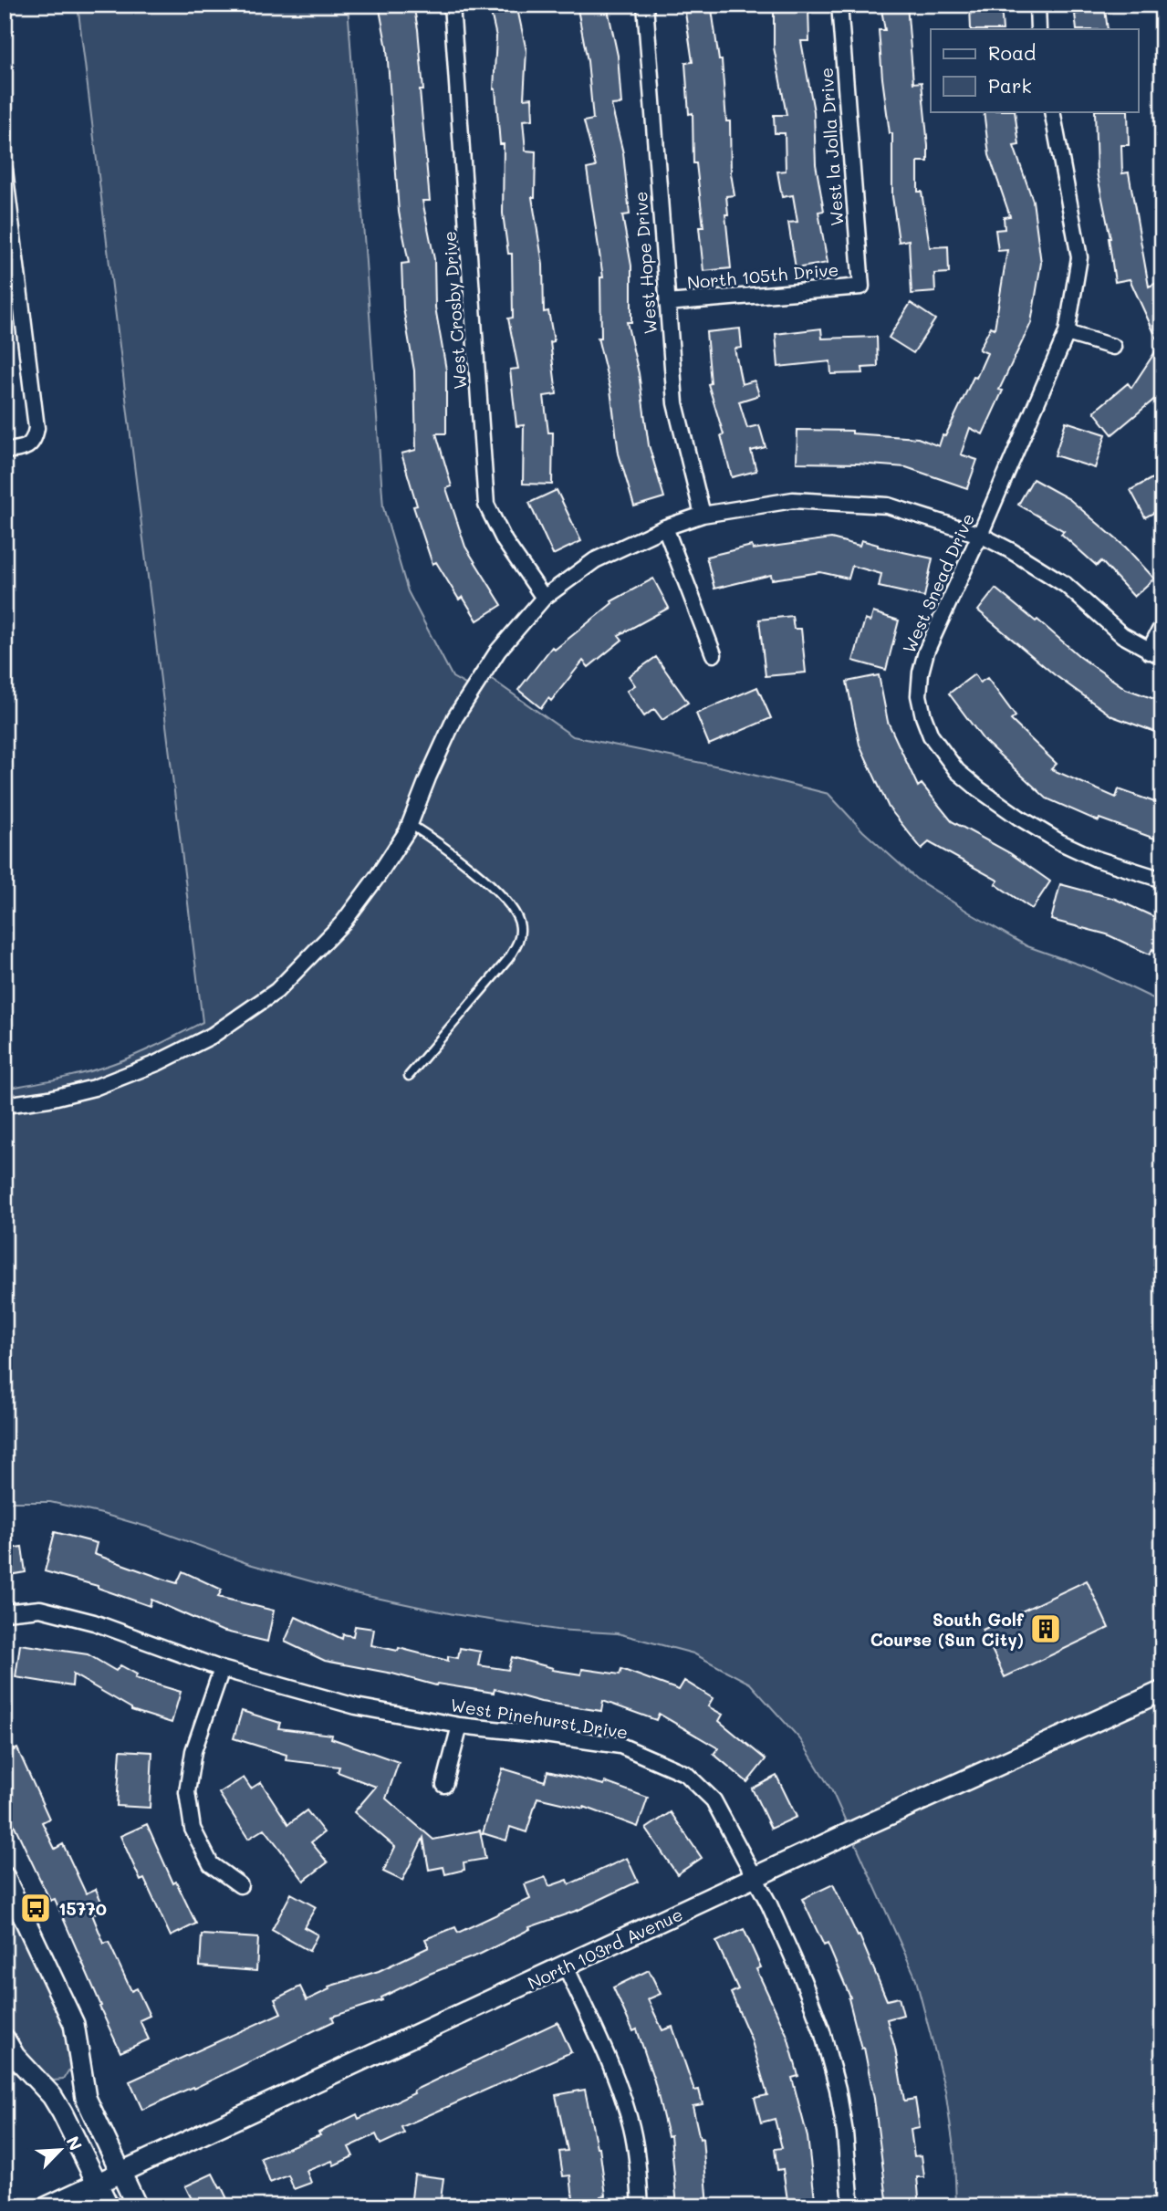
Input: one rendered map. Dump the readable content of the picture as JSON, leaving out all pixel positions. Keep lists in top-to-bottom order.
{
  "streets": {
    "street": [
      "West la Jolla Drive",
      "West Hope Drive",
      "North 105th Drive",
      "West Crosby Drive",
      "West Snead Drive",
      "West Pinehurst Drive",
      "North 103rd Avenue"
    ]
  },
  "crossings": [
    ["West la Jolla Drive", "North 105th Drive"],
    ["West Hope Drive", "North 105th Drive"],
    ["West Pinehurst Drive", "North 103rd Avenue"]
  ],
  "places": {
    "building": ["South Golf Course (Sun City)"],
    "bus stop": ["15770"]
  },
  "legend": ["Road", "Park"],
  "north": "top right"
}
